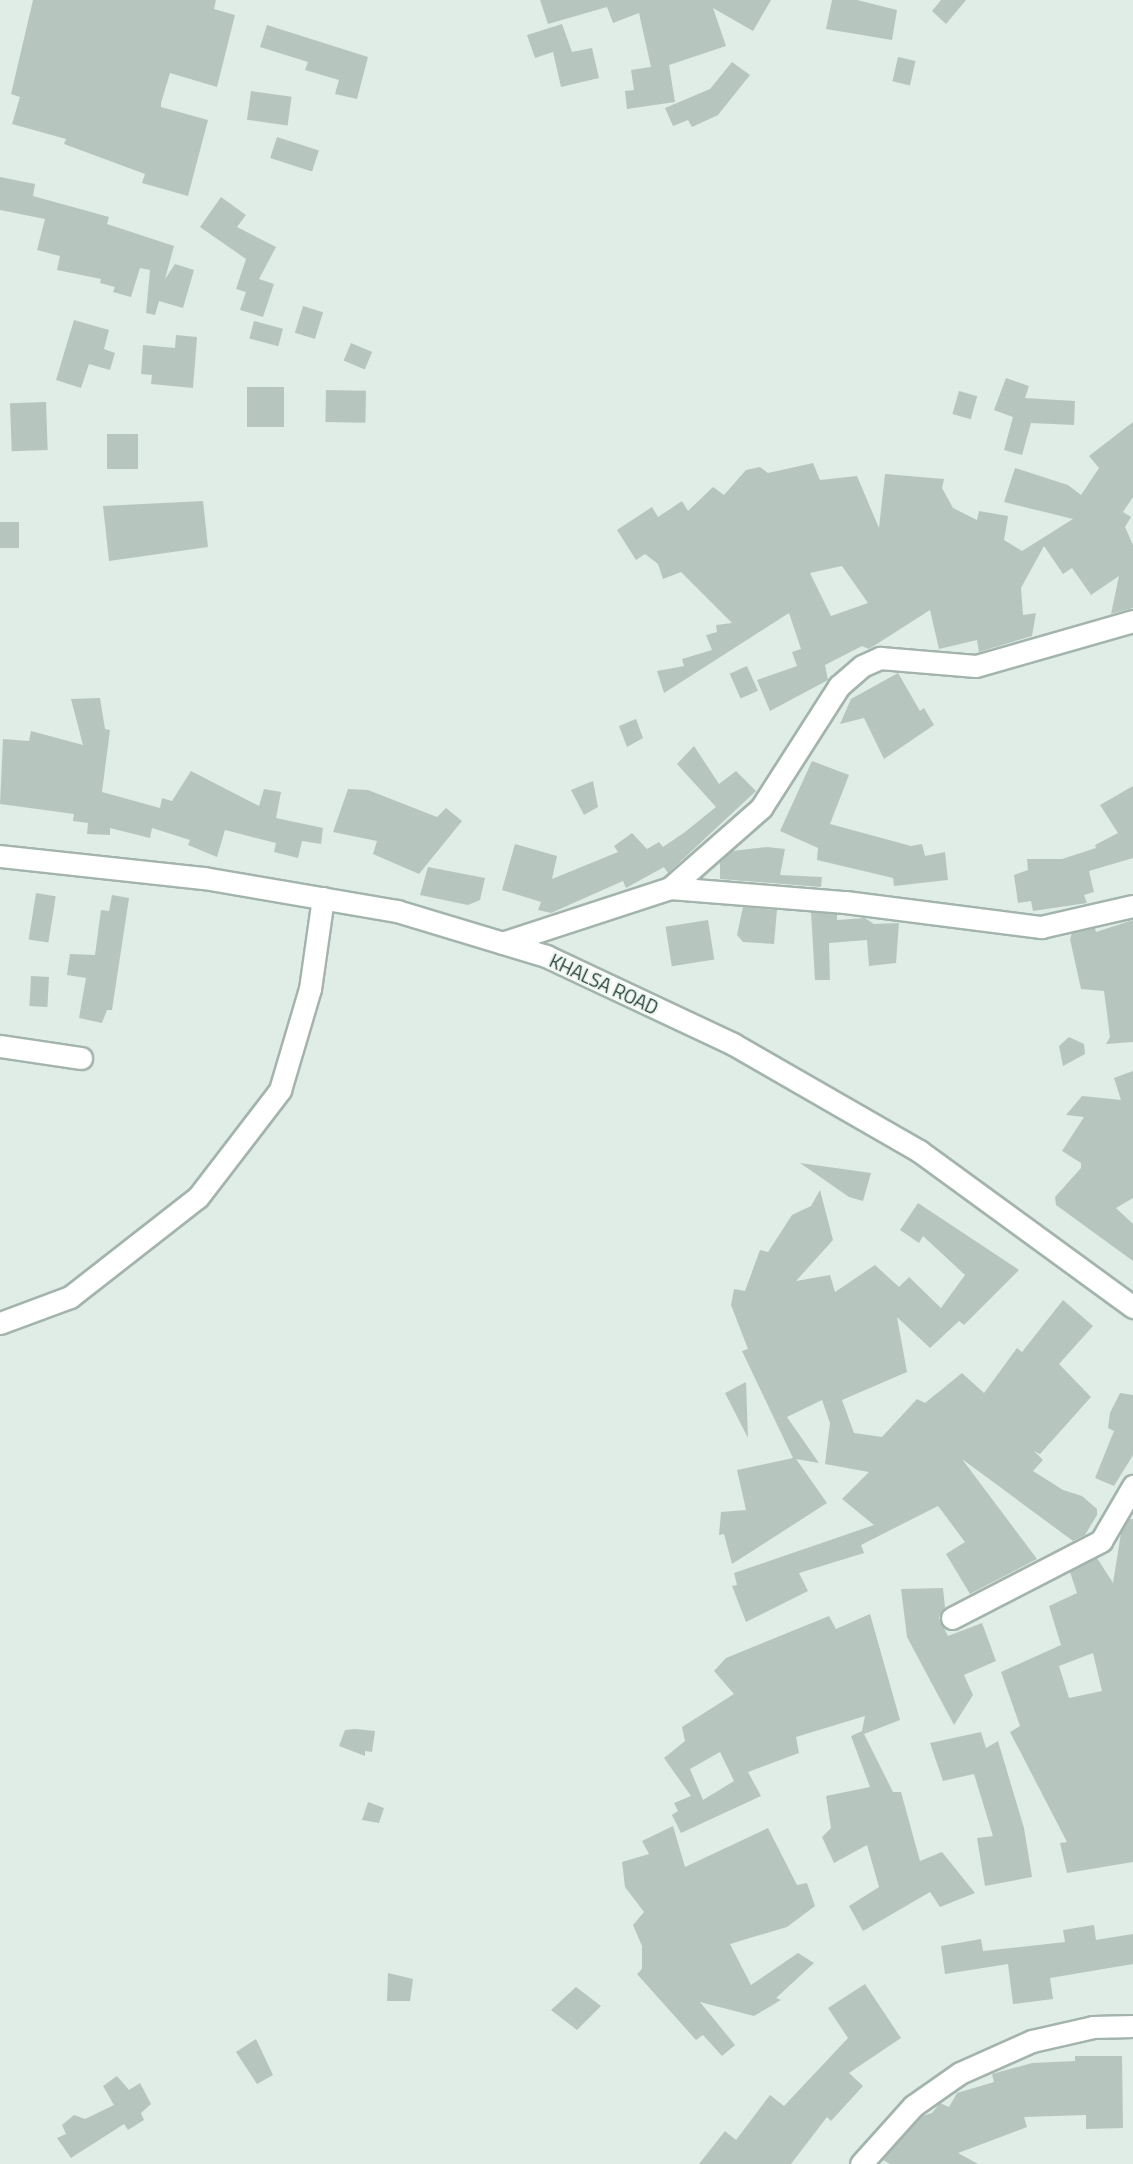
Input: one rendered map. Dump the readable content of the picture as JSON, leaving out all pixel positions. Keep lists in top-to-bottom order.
{
  "streets": {
    "street": ["KHALSA ROAD"]
  }
}
